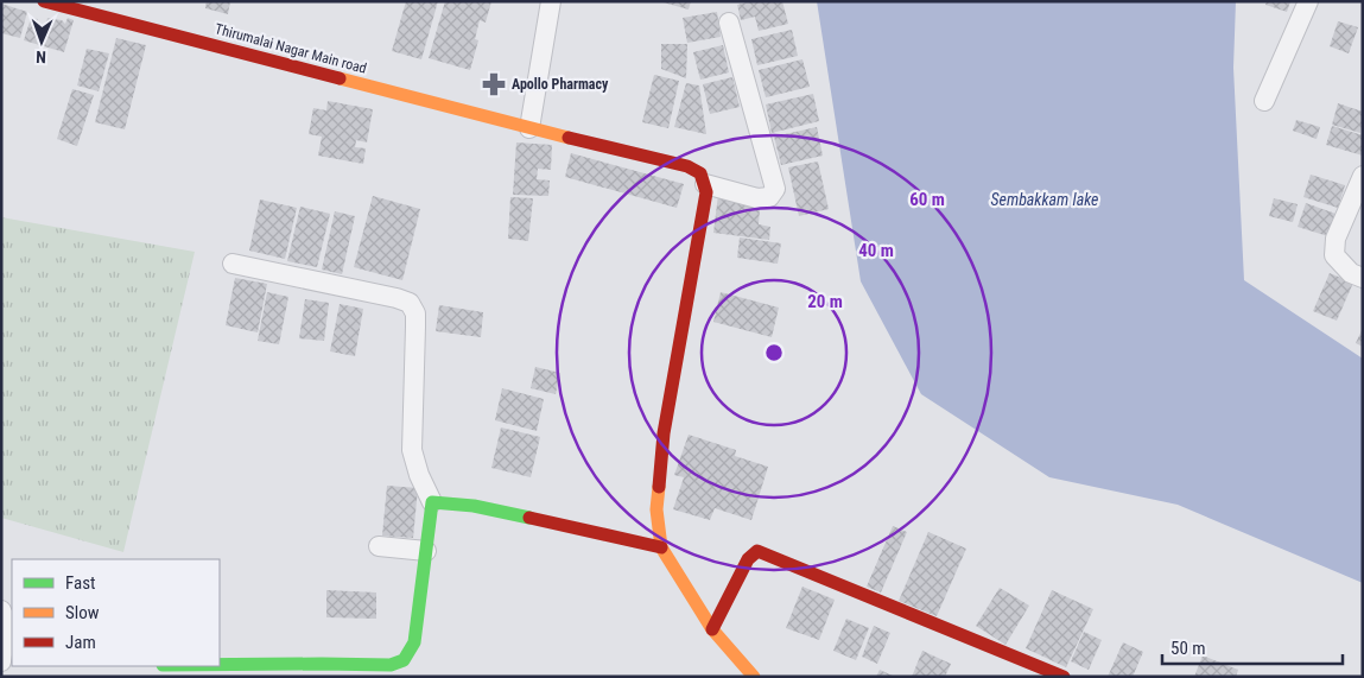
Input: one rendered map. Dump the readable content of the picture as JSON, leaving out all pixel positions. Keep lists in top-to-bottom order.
{
  "streets": {
    "street": ["Thirumalai Nagar Main road"]
  },
  "water": ["Sembakkam lake"],
  "places": {
    "pharmacy": ["Apollo Pharmacy"]
  },
  "legend": ["Fast", "Slow", "Jam"],
  "scale_bar": "50 m",
  "north": "bottom",
  "rings": ["60 m", "40 m", "20 m"]
}
